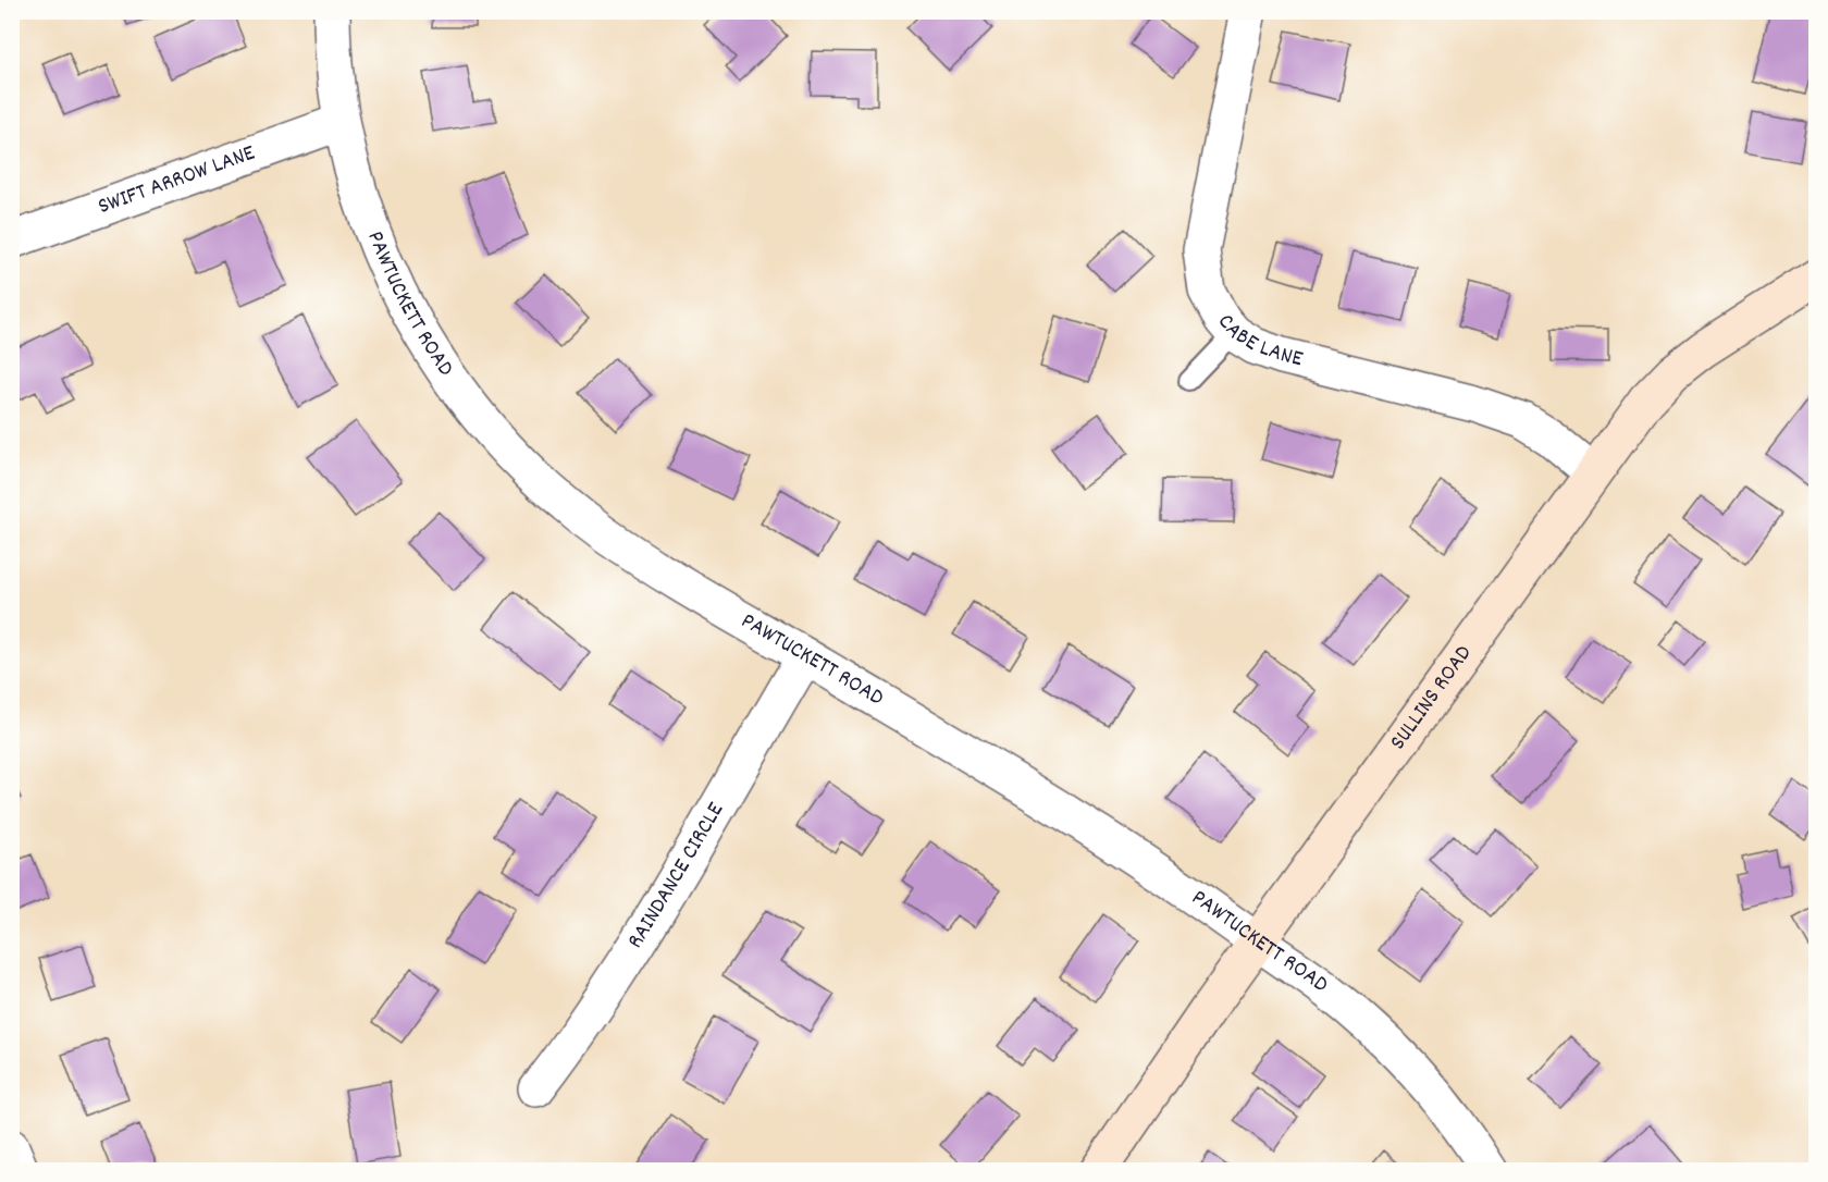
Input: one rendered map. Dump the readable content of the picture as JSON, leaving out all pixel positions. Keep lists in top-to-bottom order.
{
  "streets": {
    "street": [
      "SWIFT ARROW LANE",
      "PAWTUCKETT ROAD",
      "CABE LANE",
      "SULLINS ROAD",
      "RAINDANCE CIRCLE"
    ]
  },
  "crossings": [
    ["SWIFT ARROW LANE", "PAWTUCKETT ROAD"],
    ["PAWTUCKETT ROAD", "SULLINS ROAD"],
    ["PAWTUCKETT ROAD", "RAINDANCE CIRCLE"],
    ["CABE LANE", "SULLINS ROAD"]
  ]
}
